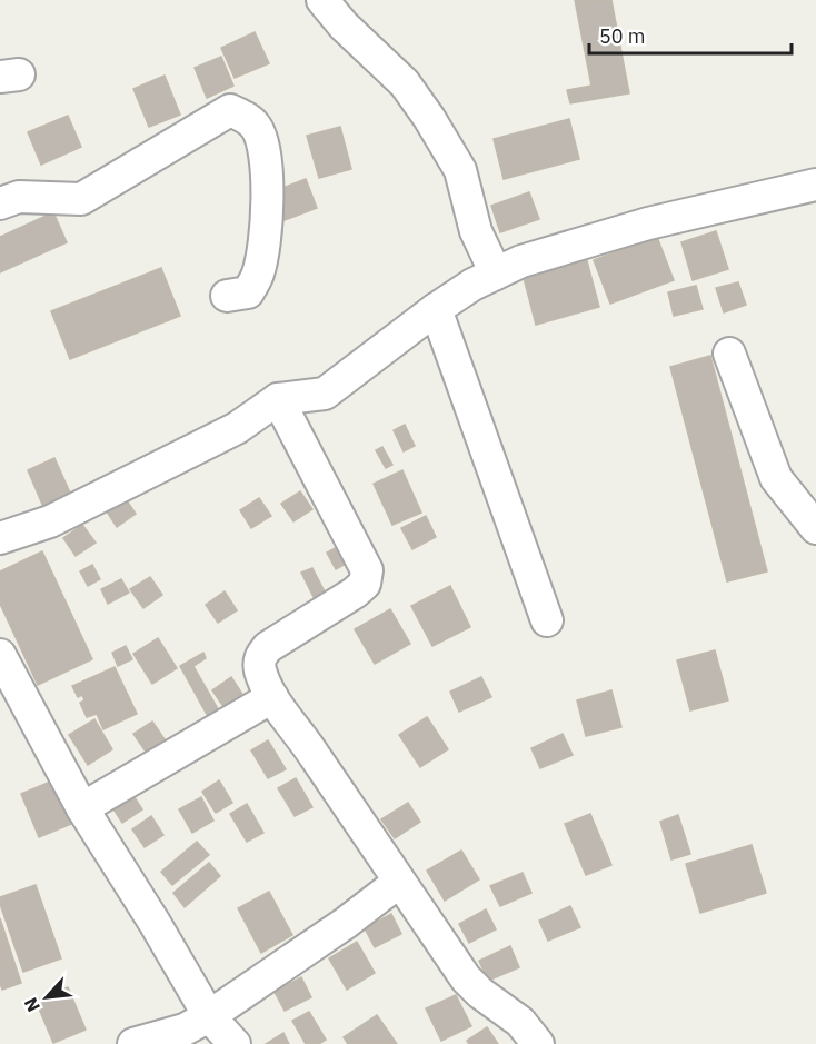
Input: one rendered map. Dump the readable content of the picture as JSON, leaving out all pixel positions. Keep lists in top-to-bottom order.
{
  "scale_bar": "50 m",
  "north": "bottom left"
}
